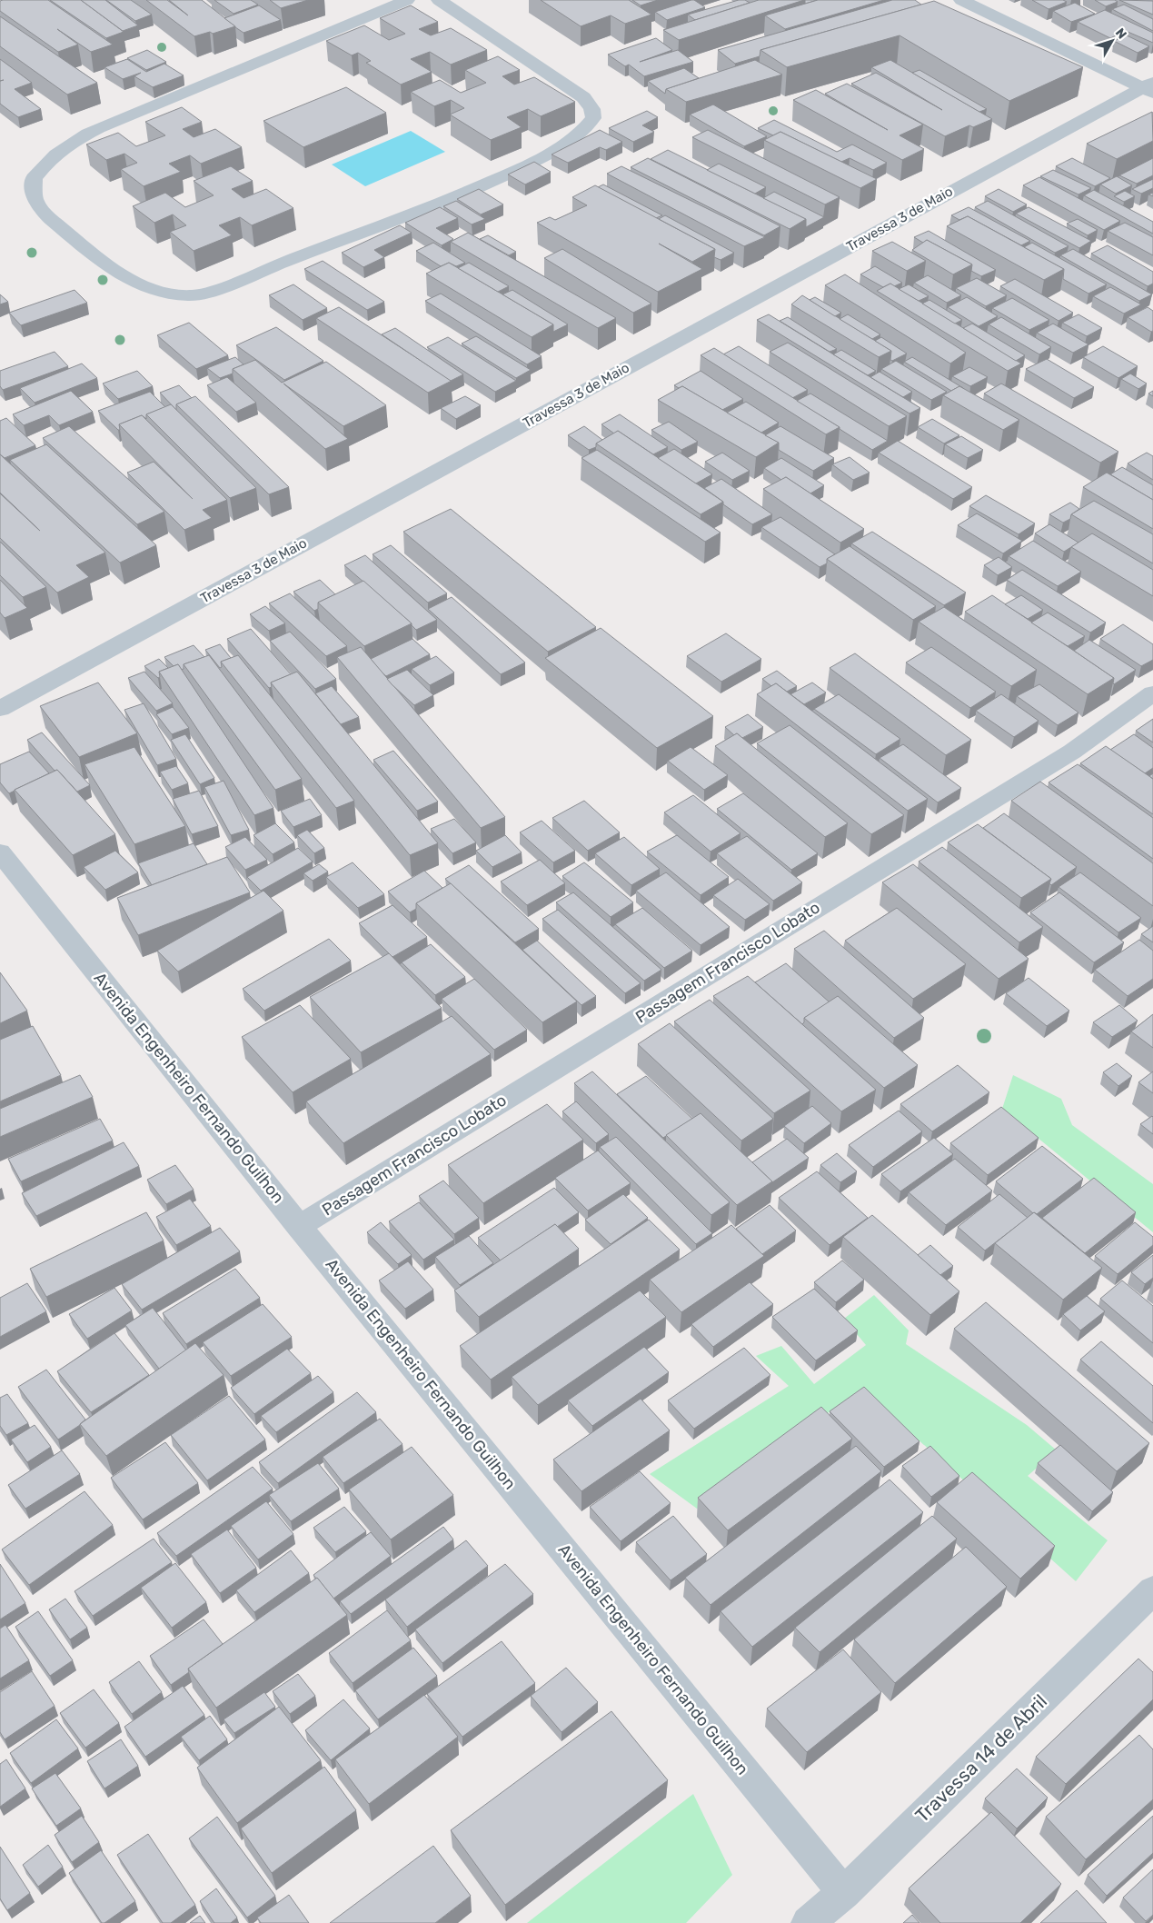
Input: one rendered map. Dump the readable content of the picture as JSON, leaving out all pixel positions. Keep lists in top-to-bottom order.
{
  "streets": {
    "street": [
      "Travessa 3 de Maio",
      "Passagem Francisco Lobato",
      "Avenida Engenheiro Fernando Guilhon",
      "Travessa 14 de Abril"
    ]
  },
  "crossings": [
    ["Passagem Francisco Lobato", "Avenida Engenheiro Fernando Guilhon"],
    ["Avenida Engenheiro Fernando Guilhon", "Travessa 14 de Abril"]
  ],
  "north": "top right"
}
